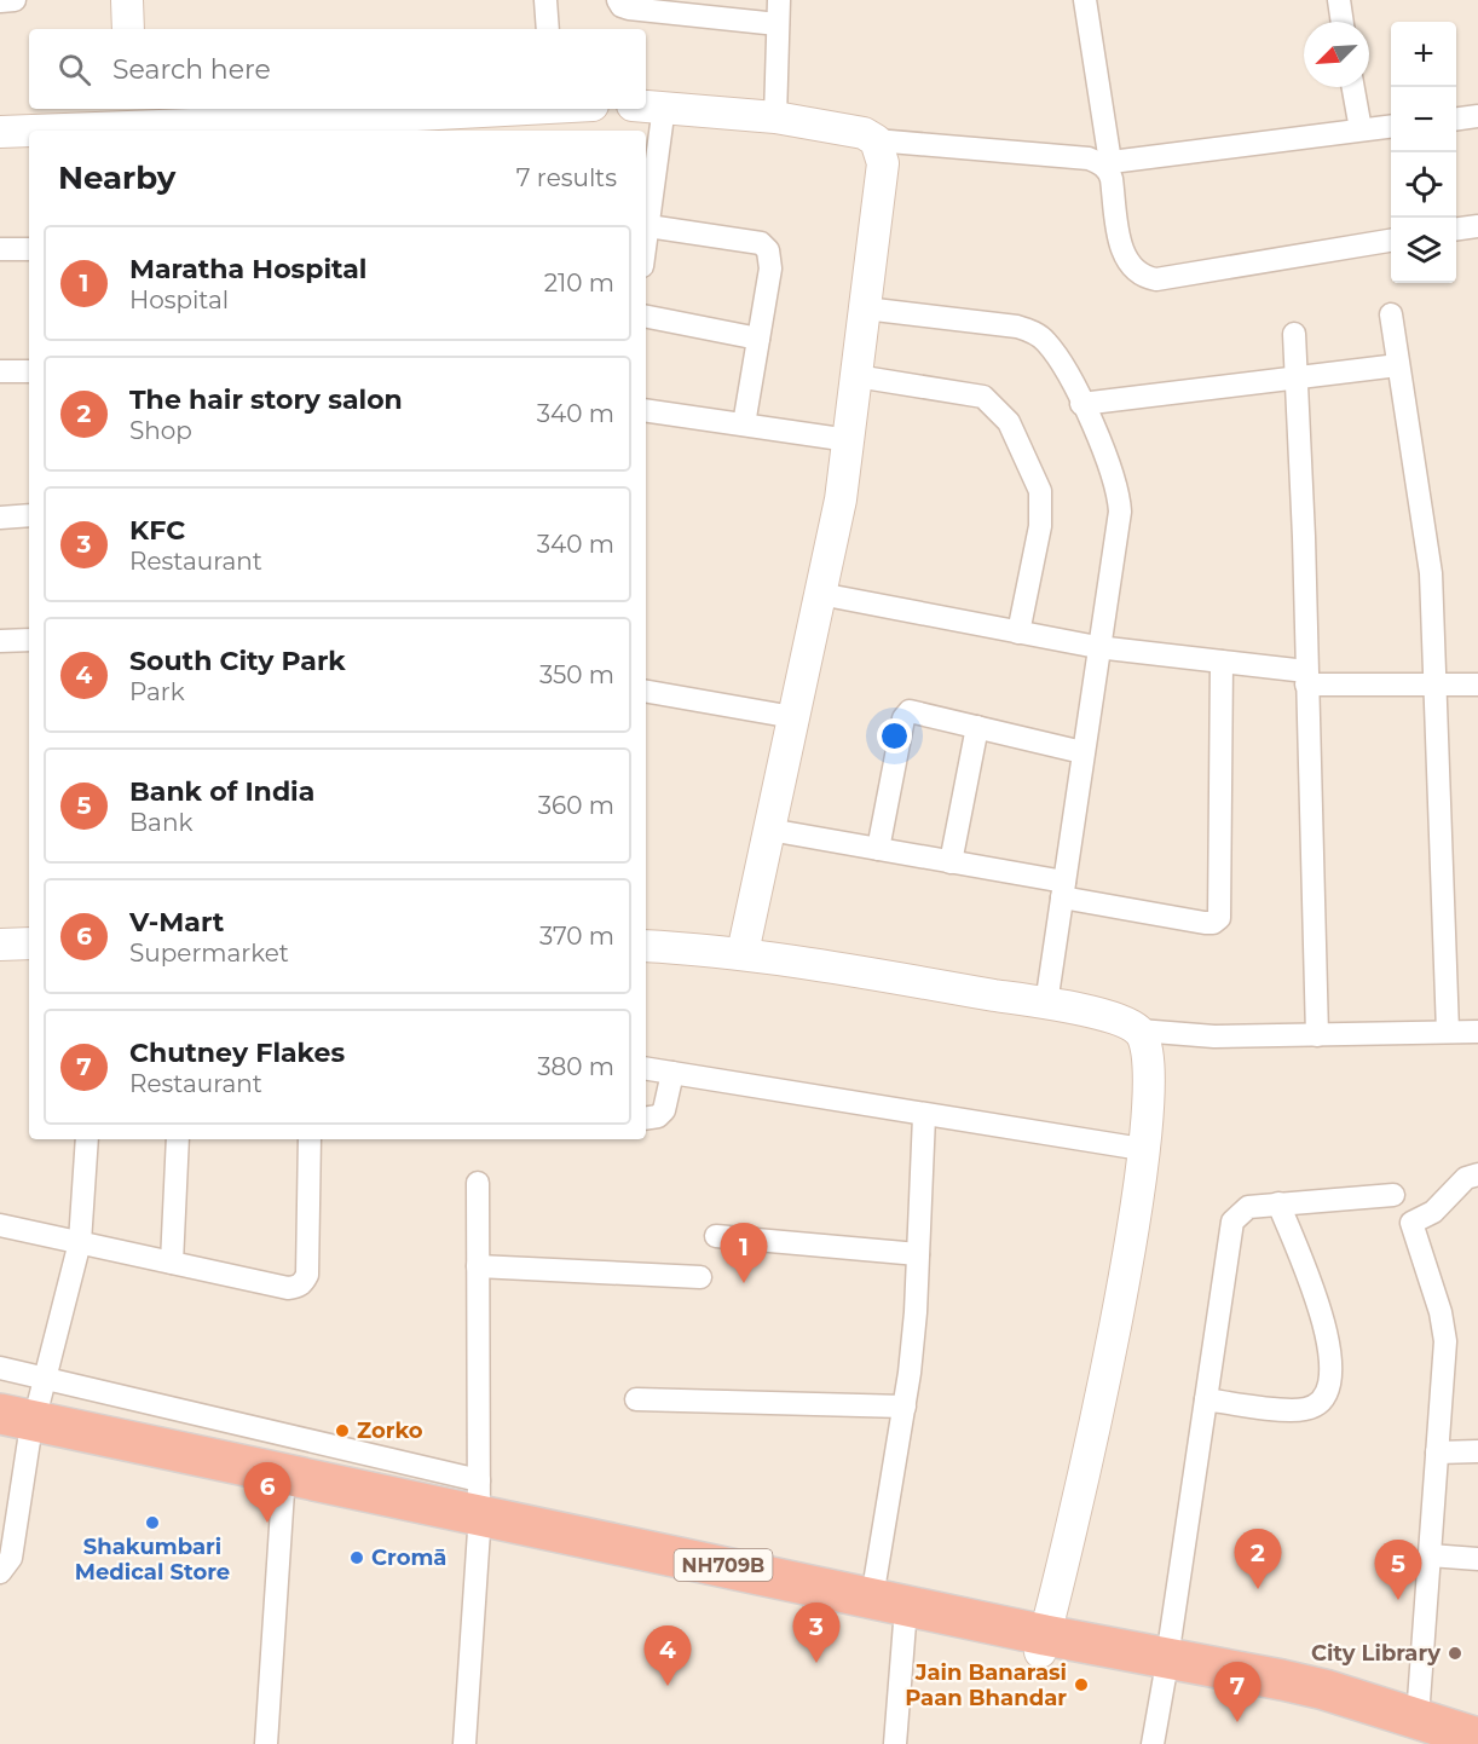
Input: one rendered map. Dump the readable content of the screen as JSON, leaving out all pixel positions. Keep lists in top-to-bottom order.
{
  "streets": {
    "highway": ["NH709B"]
  },
  "places": [
    "Zorko",
    "Shakumbari Medical Store",
    "Cromā",
    "City Library",
    "Jain Banarasi Paan Bhandar"
  ],
  "north": "bottom left",
  "page": {
    "map_buttons": ["+", "−"],
    "search": "Search here",
    "heading": ["Nearby", "7 results"],
    "list": [
      {
        "mark": "1",
        "name": "Maratha Hospital",
        "note": "Hospital",
        "value": "210 m"
      },
      {
        "mark": "2",
        "name": "The hair story salon",
        "note": "Shop",
        "value": "340 m"
      },
      {
        "mark": "3",
        "name": "KFC",
        "note": "Restaurant",
        "value": "340 m"
      },
      {
        "mark": "4",
        "name": "South City Park",
        "note": "Park",
        "value": "350 m"
      },
      {
        "mark": "5",
        "name": "Bank of India",
        "note": "Bank",
        "value": "360 m"
      },
      {
        "mark": "6",
        "name": "V-Mart",
        "note": "Supermarket",
        "value": "370 m"
      },
      {
        "mark": "7",
        "name": "Chutney Flakes",
        "note": "Restaurant",
        "value": "380 m"
      }
    ],
    "pins": [
      "1",
      "6",
      "2",
      "5",
      "3",
      "4",
      "7"
    ]
  }
}
